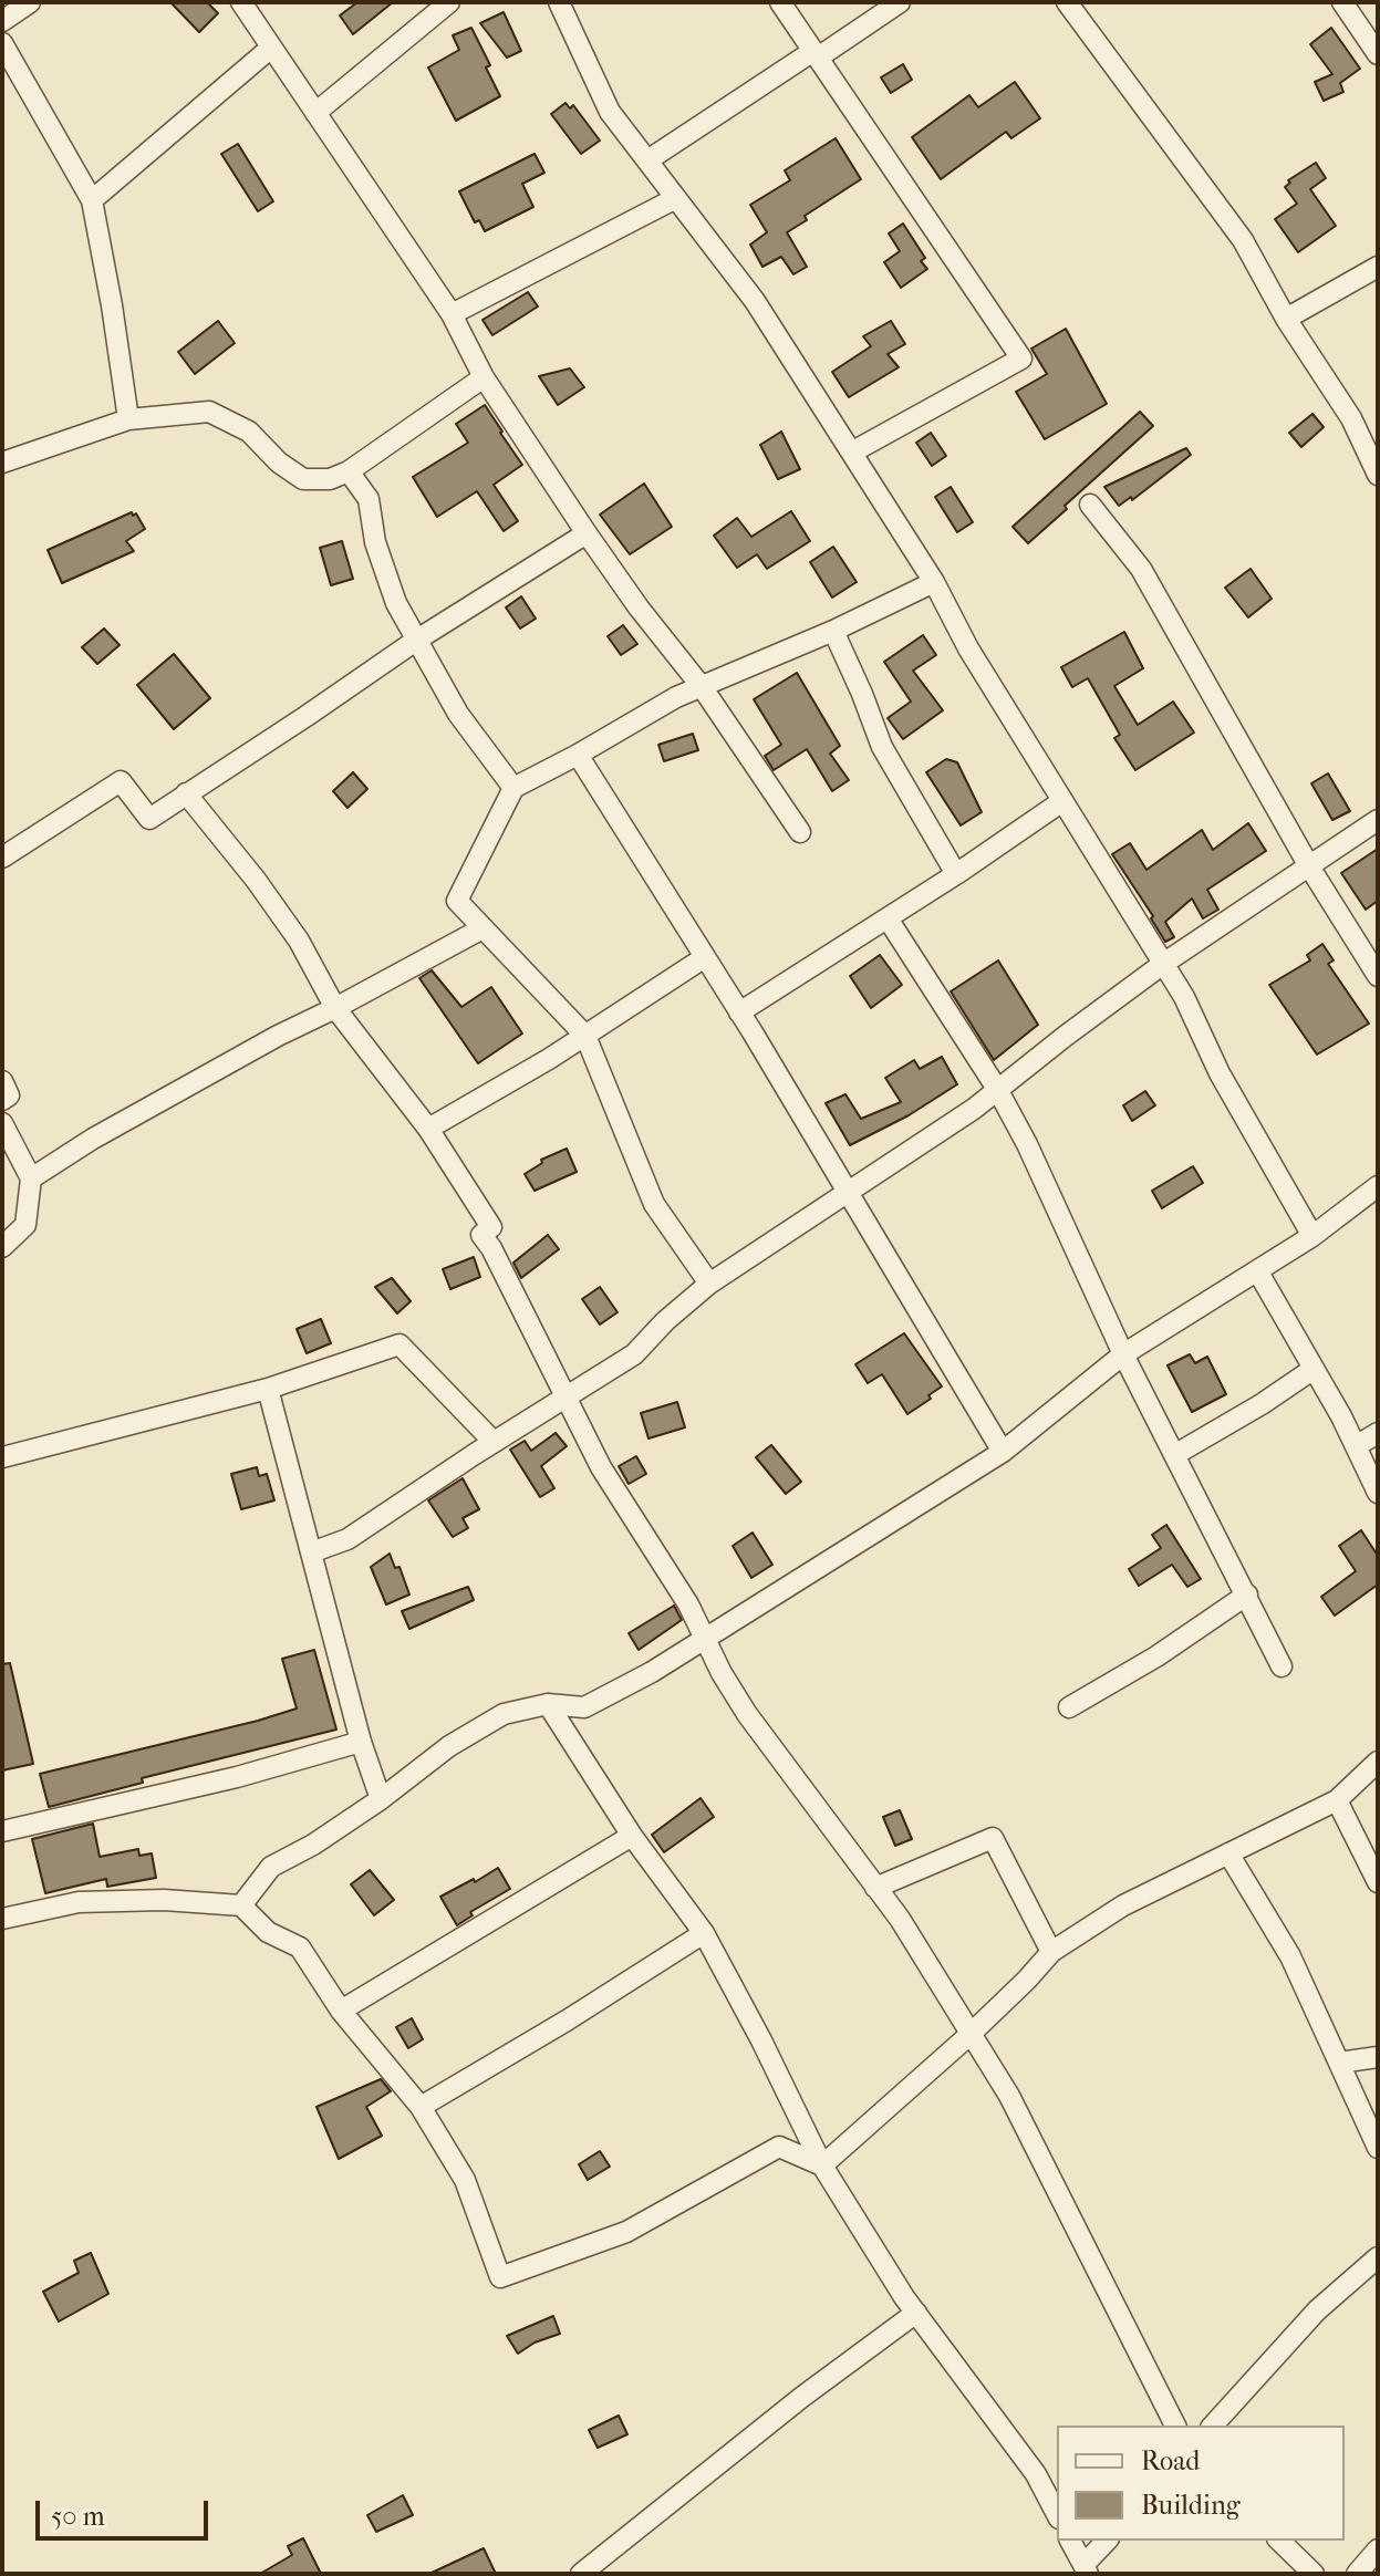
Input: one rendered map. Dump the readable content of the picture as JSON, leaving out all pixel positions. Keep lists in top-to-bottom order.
{
  "legend": ["Road", "Building"],
  "scale_bar": "50 m"
}
